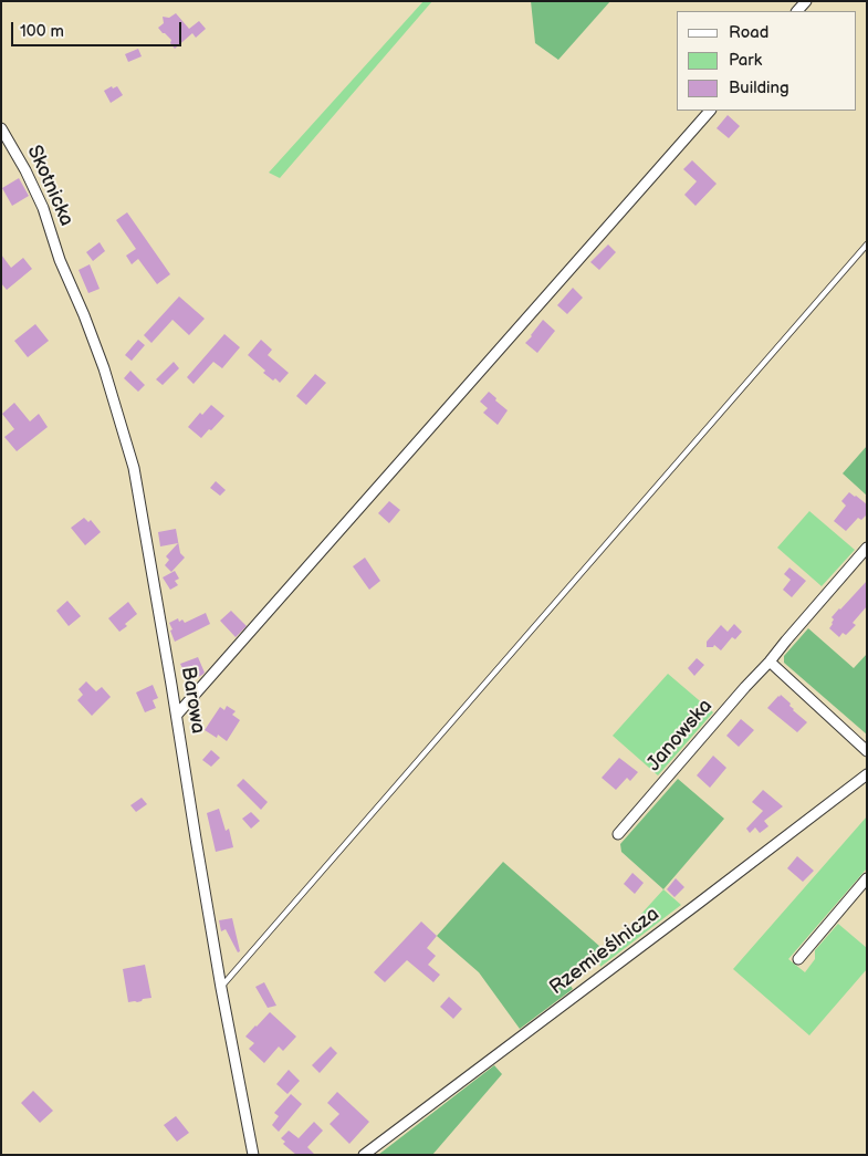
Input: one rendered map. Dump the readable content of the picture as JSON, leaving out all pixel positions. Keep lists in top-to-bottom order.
{
  "streets": {
    "street": [
      "Skotnicka",
      "Barowa",
      "Janowska",
      "Rzemieślnicza"
    ]
  },
  "crossings": [
    ["Skotnicka", "Barowa"]
  ],
  "legend": ["Road", "Park", "Building"],
  "scale_bar": "100 m"
}
